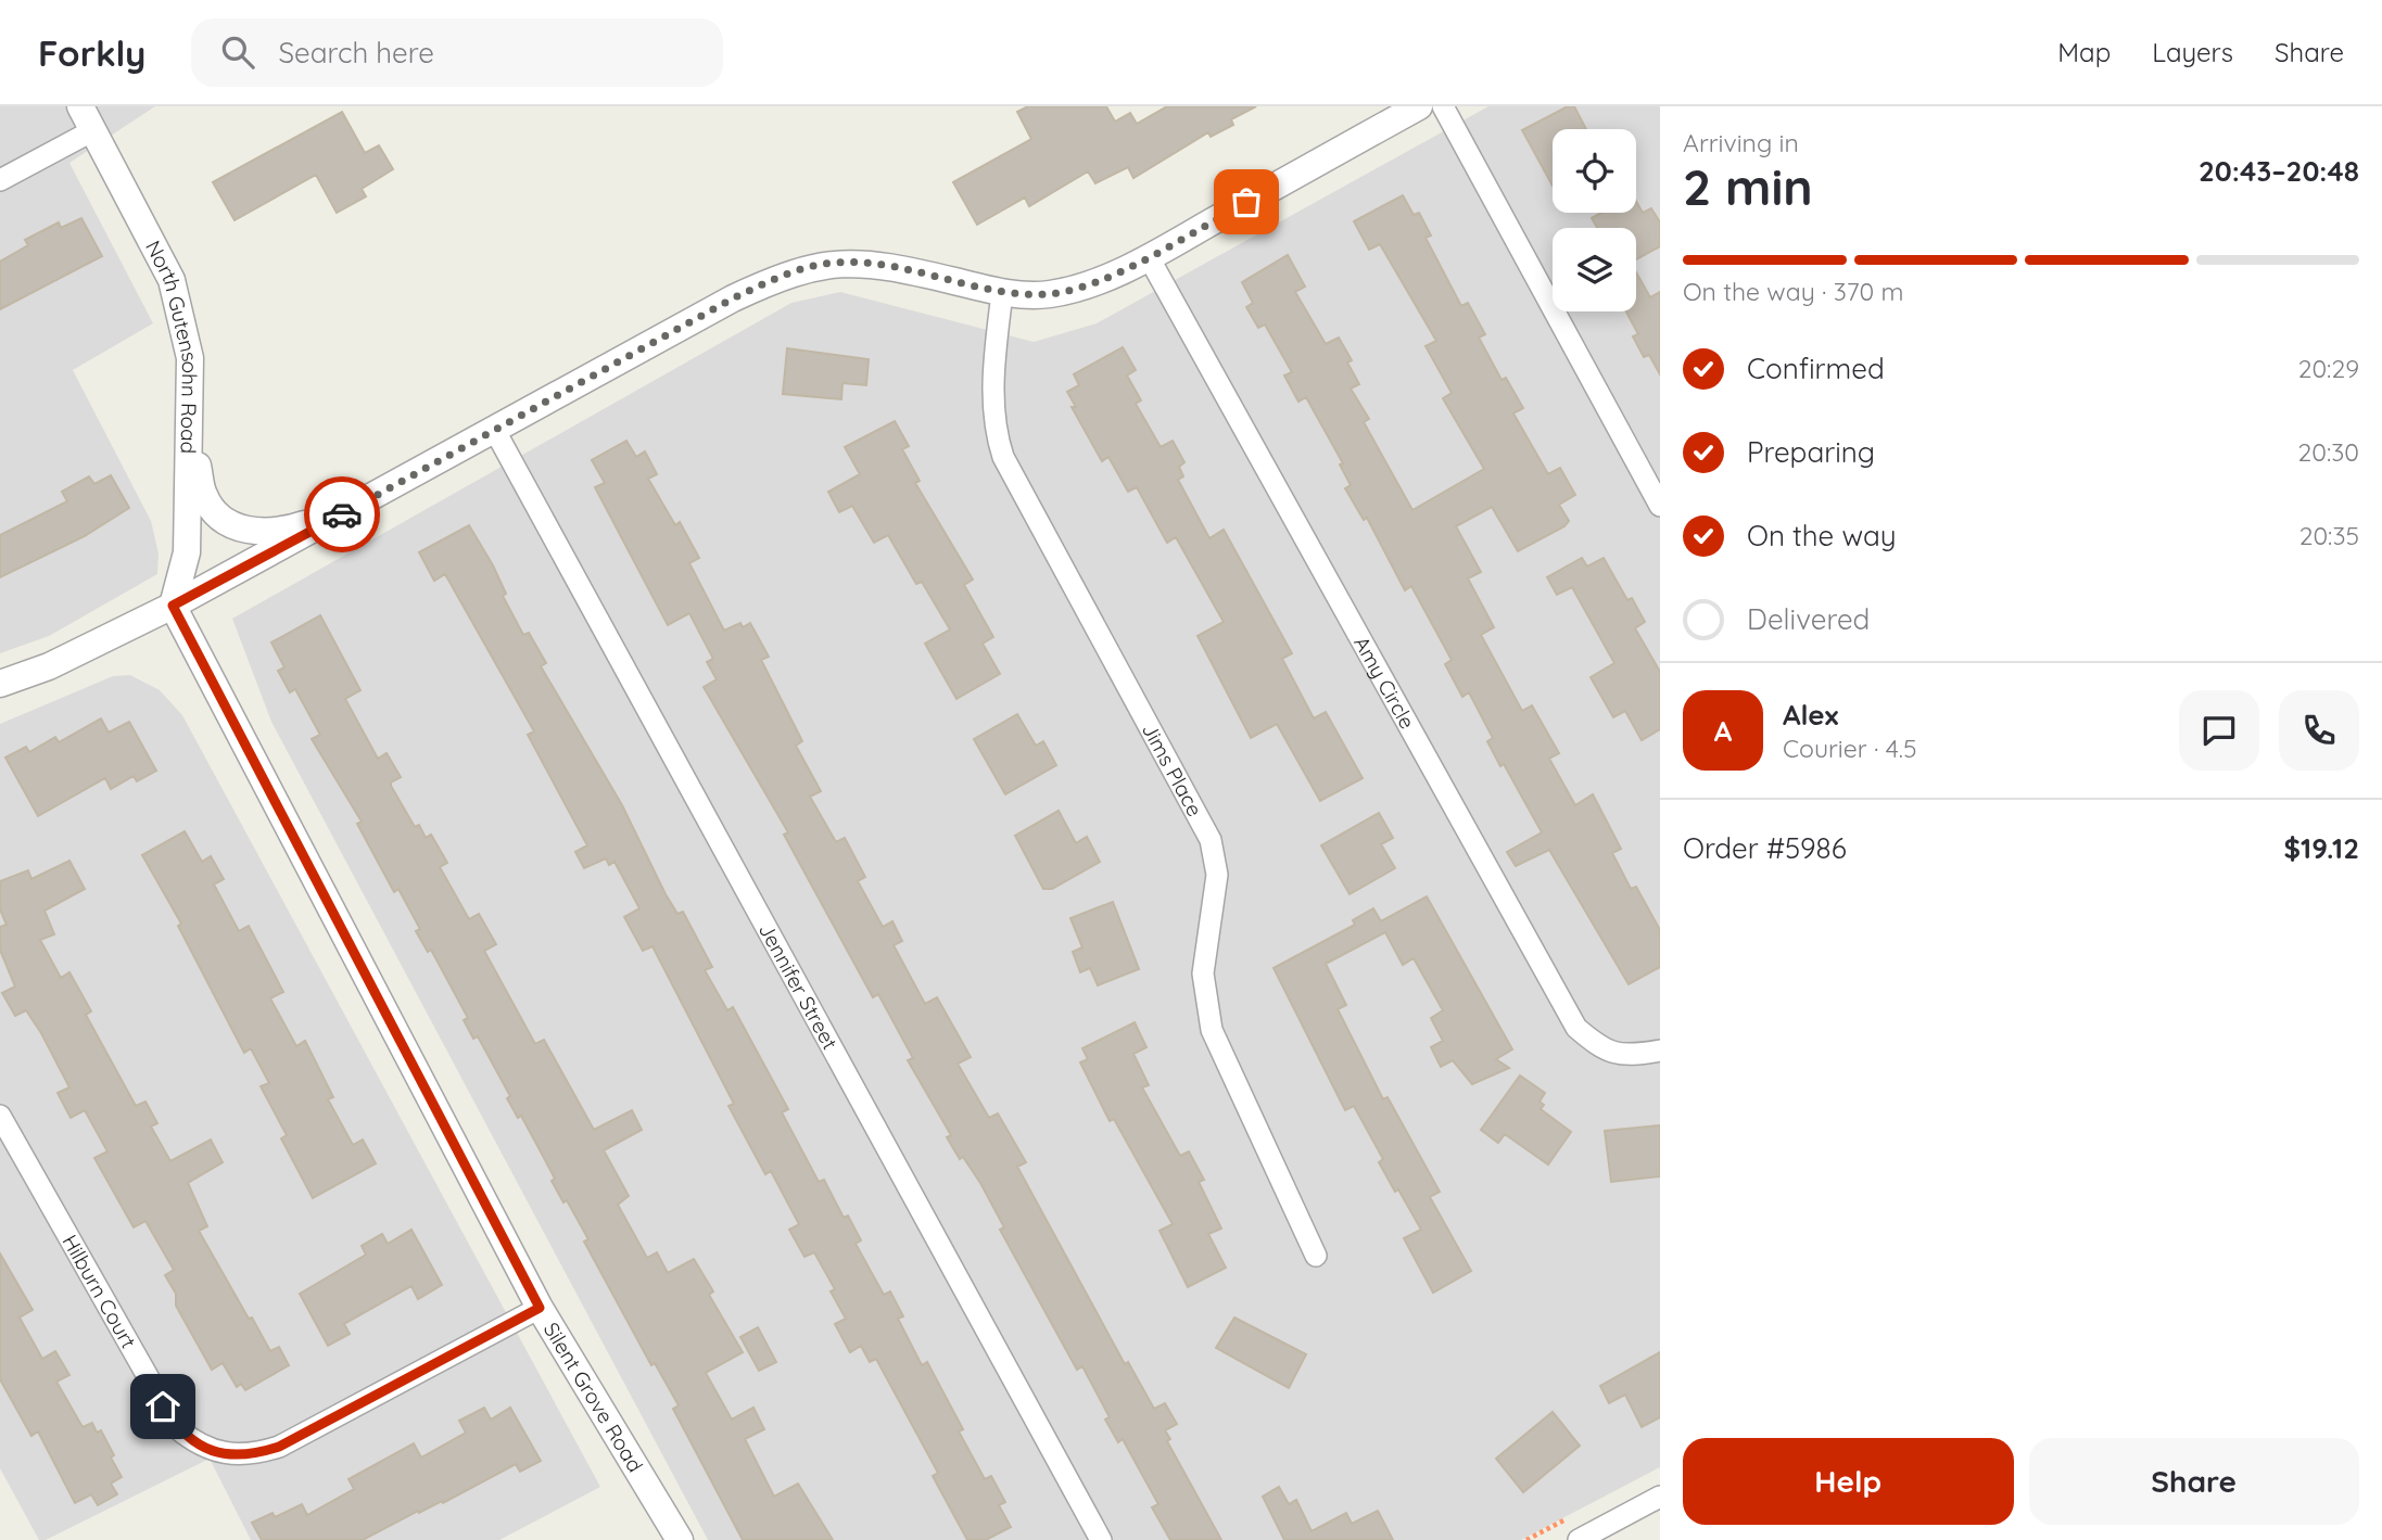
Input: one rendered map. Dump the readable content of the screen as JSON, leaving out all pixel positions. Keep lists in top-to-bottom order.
{
  "streets": {
    "street": [
      "North Gutensohn Road",
      "Amy Circle",
      "Jims Place",
      "Jennifer Street",
      "Hilburn Court",
      "Silent Grove Road"
    ]
  },
  "crossings": [
    ["North Gutensohn Road", "Silent Grove Road"],
    ["Hilburn Court", "Silent Grove Road"]
  ],
  "page": {
    "header": "Forkly",
    "search": "Search here",
    "nav": ["Map", "Layers", "Share"],
    "heading": ["2 min", "Arriving in", "20:43–20:48"],
    "panel": [
      "Alex",
      "Courier · 4.5",
      "Order #5986",
      "$19.12"
    ],
    "bar": "On the way · 370 m",
    "list": [
      ["Confirmed", "20:29"],
      ["Preparing", "20:30"],
      ["On the way", "20:35"],
      "Delivered"
    ],
    "round": "A",
    "buttons": ["Help", "Share"]
  }
}
